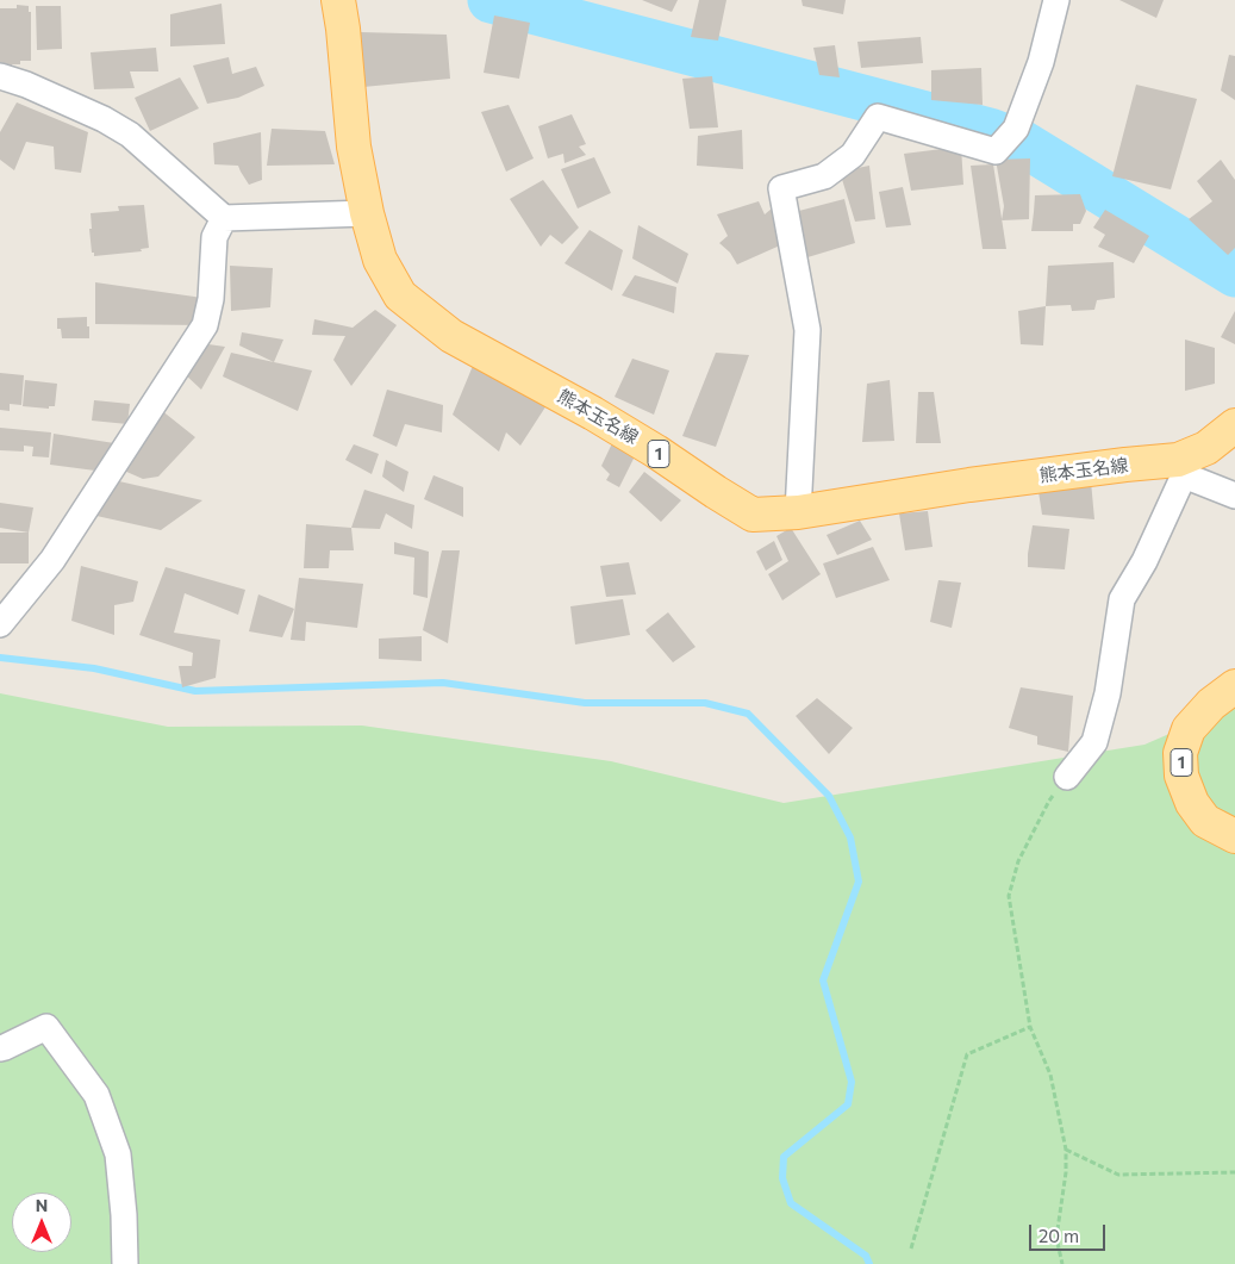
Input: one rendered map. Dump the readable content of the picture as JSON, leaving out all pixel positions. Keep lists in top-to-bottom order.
{
  "streets": {
    "main road": ["熊本玉名線", "1"]
  },
  "scale_bar": "20 m",
  "north": "top"
}
